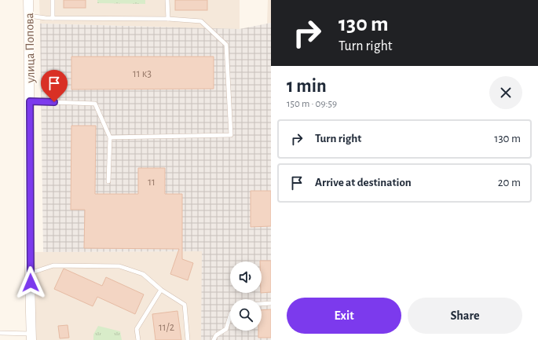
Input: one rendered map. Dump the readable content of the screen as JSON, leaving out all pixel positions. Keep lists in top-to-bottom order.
{
  "streets": {
    "street": ["улица Попова"]
  },
  "house_numbers": ["11 к3", "11", "11/2"],
  "page": {
    "turn": ["130 m", "Turn right"],
    "heading": ["1 min", "150 m · 09:59"],
    "list": [
      {
        "name": "Turn right",
        "value": "130 m"
      },
      {
        "name": "Arrive at destination",
        "value": "20 m"
      }
    ],
    "buttons": ["Exit", "Share"]
  }
}
